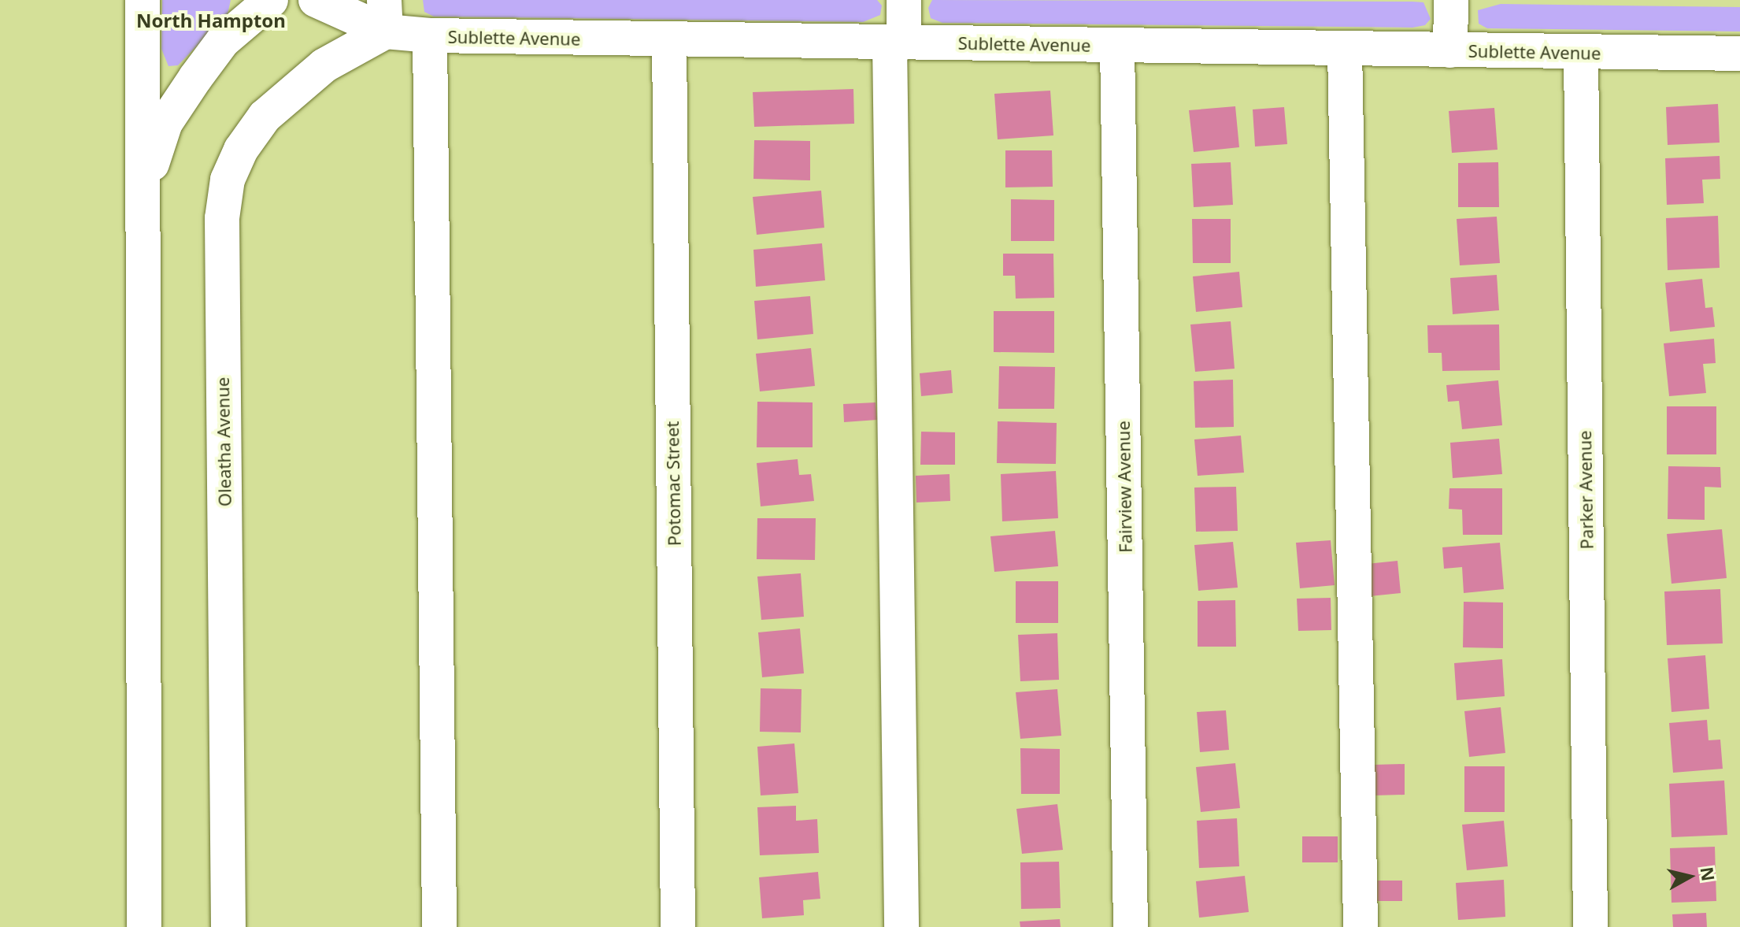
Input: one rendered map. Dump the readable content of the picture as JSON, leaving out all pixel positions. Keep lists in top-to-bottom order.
{
  "streets": {
    "street": [
      "Sublette Avenue",
      "Oleatha Avenue",
      "Potomac Street",
      "Fairview Avenue",
      "Parker Avenue"
    ]
  },
  "crossings": [
    ["Sublette Avenue", "Oleatha Avenue"],
    ["Sublette Avenue", "Potomac Street"],
    ["Sublette Avenue", "Fairview Avenue"],
    ["Sublette Avenue", "Parker Avenue"]
  ],
  "districts": ["North Hampton"],
  "north": "right"
}
